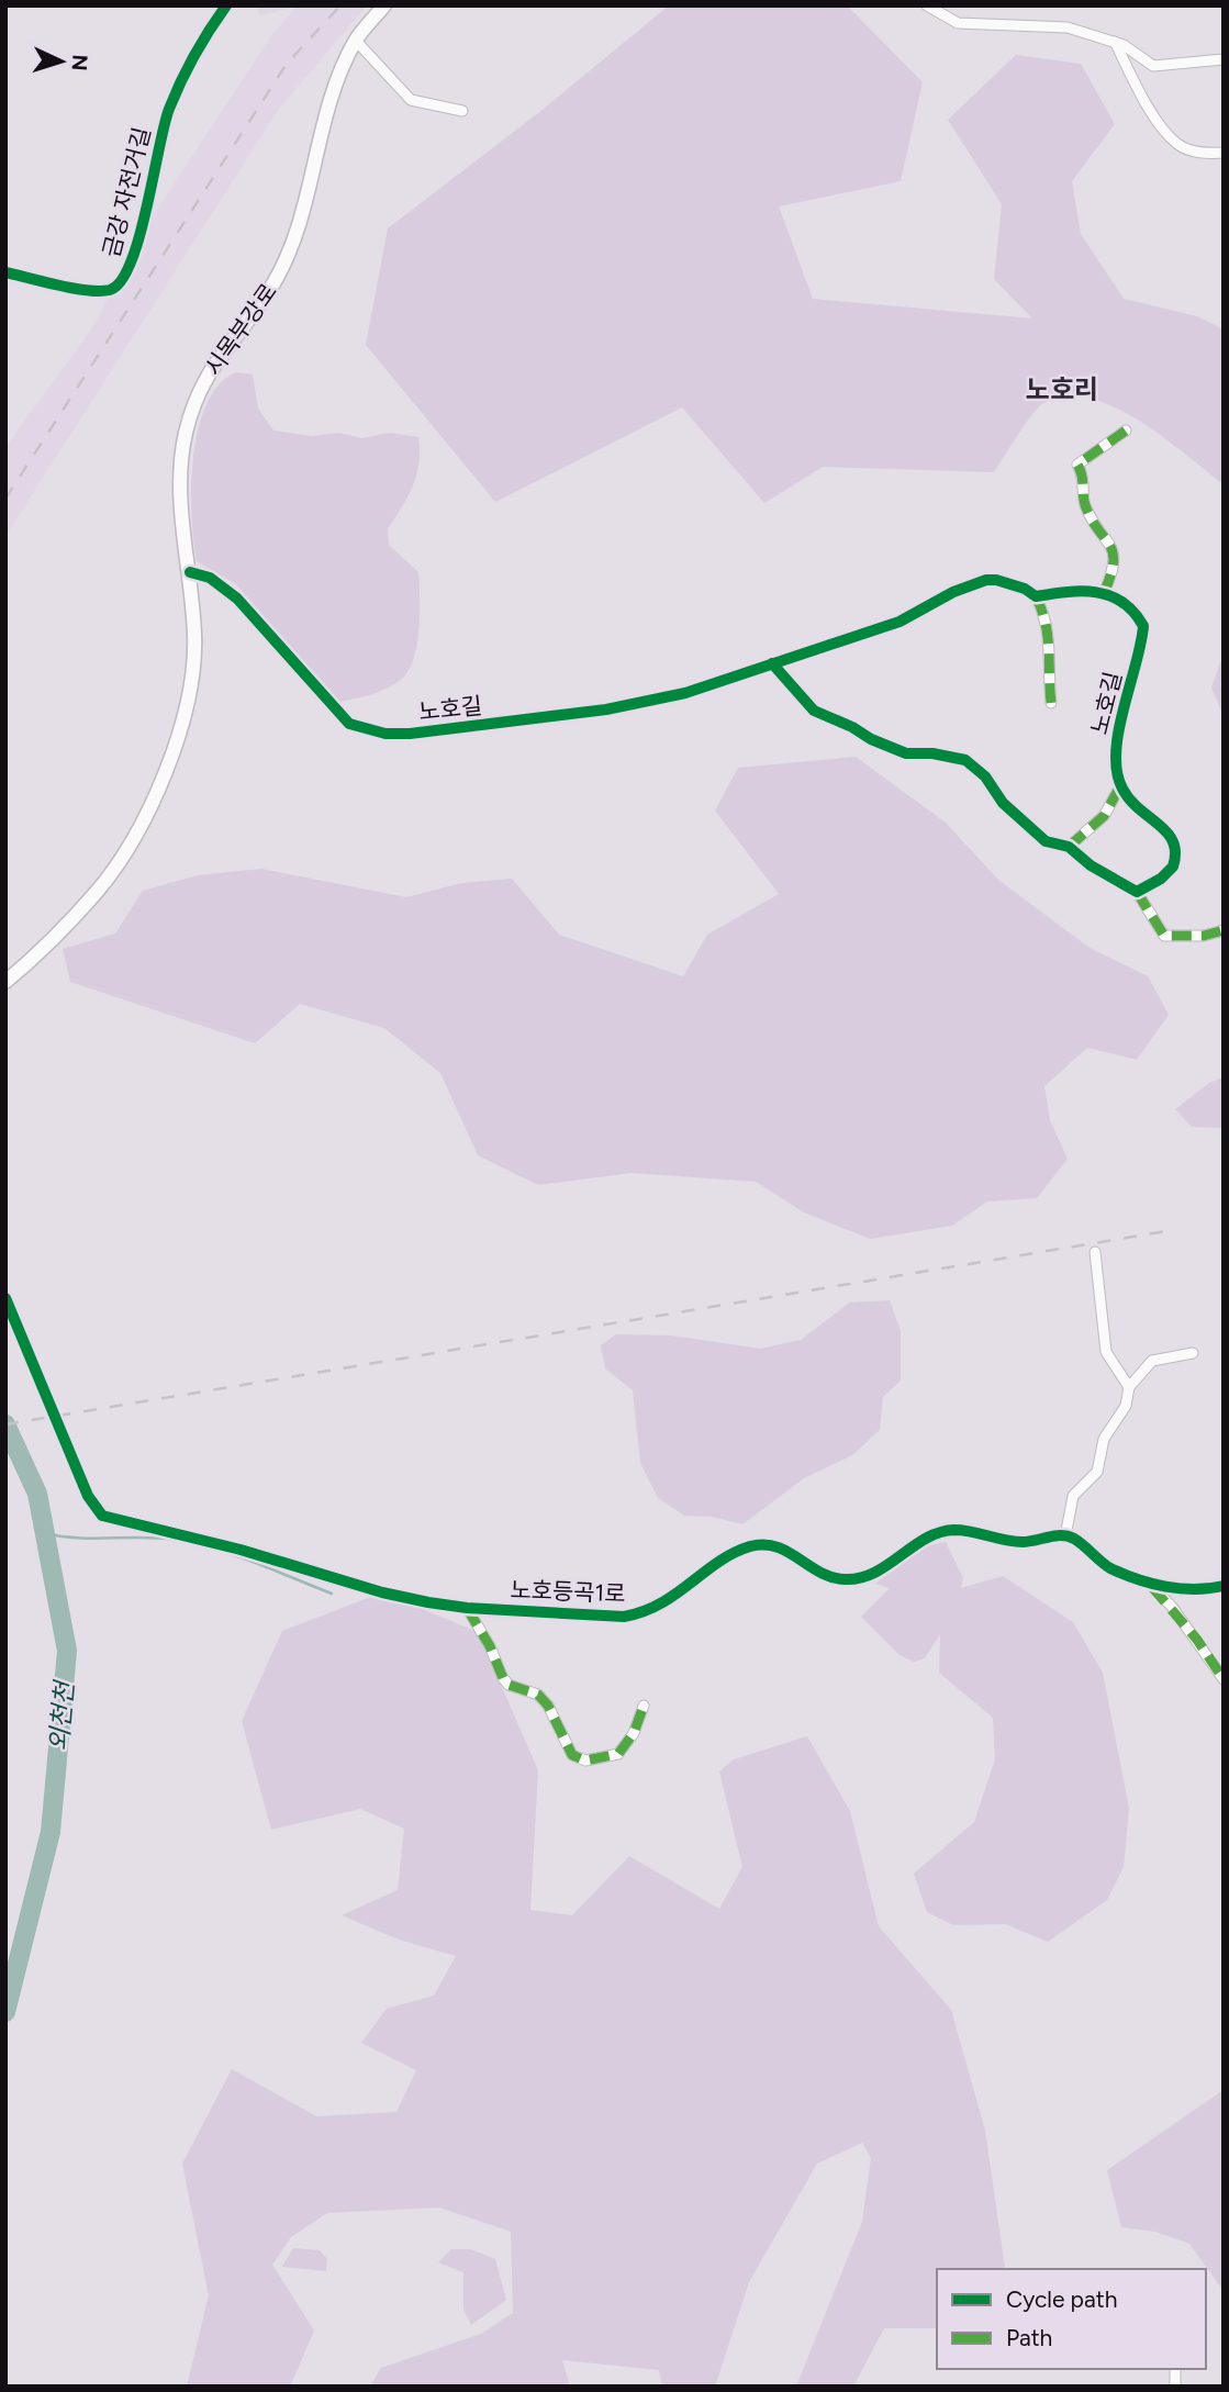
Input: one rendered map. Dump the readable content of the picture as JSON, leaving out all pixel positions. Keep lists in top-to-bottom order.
{
  "streets": {
    "main road": ["시목부강로"],
    "street": ["노호길", "노호등곡1로"],
    "cycle path": ["금강 자전거길"]
  },
  "crossings": [
    ["시목부강로", "노호길"]
  ],
  "districts": ["노호리"],
  "water": ["외천천"],
  "legend": ["Cycle path", "Path"],
  "north": "right"
}
